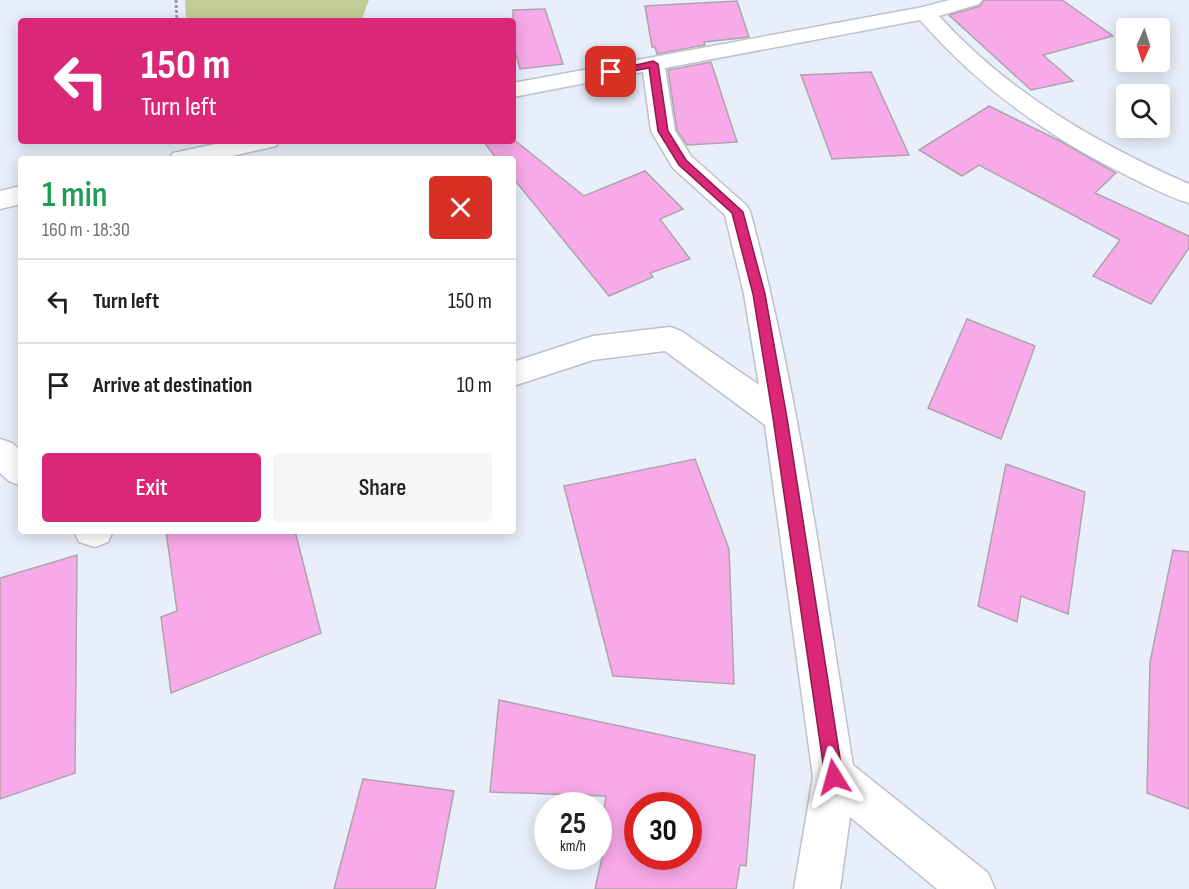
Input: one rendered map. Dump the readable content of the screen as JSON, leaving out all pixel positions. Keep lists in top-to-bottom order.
{
  "north": "bottom",
  "page": {
    "turn": ["150 m", "Turn left"],
    "heading": ["1 min", "160 m · 18:30"],
    "list": [
      {
        "name": "Turn left",
        "value": "150 m"
      },
      {
        "name": "Arrive at destination",
        "value": "10 m"
      }
    ],
    "buttons": ["Exit", "Share"],
    "speed": "25 km/h",
    "limit": "30"
  }
}
